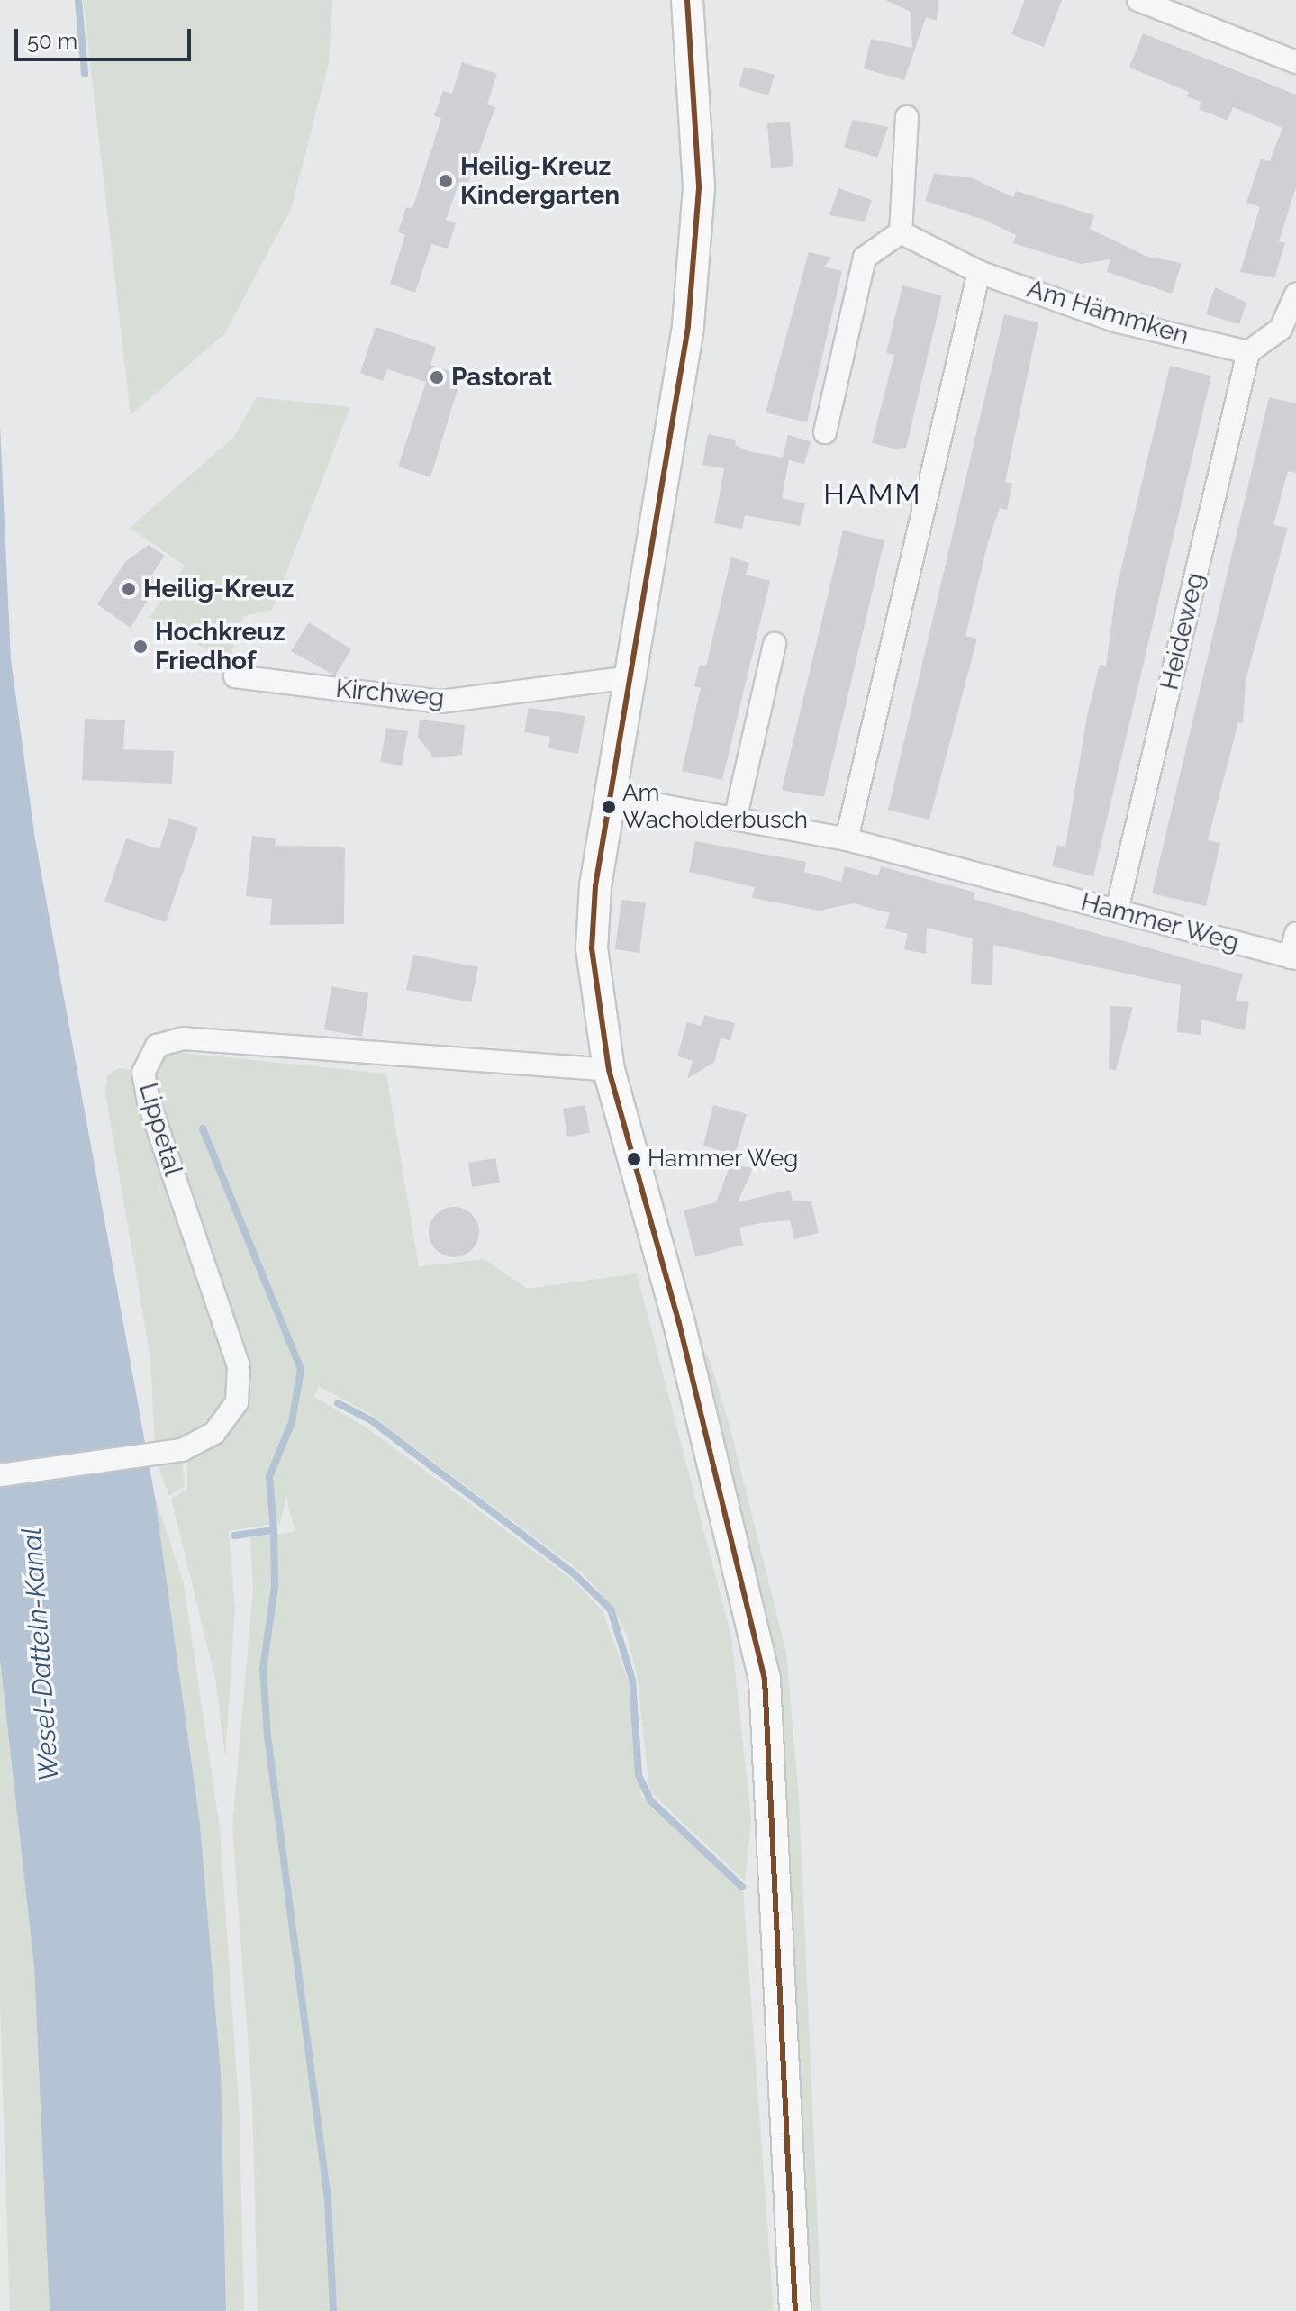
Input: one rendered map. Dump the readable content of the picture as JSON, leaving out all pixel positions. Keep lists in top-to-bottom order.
{
  "streets": {
    "street": [
      "Am Hämmken",
      "Heideweg",
      "Kirchweg",
      "Hammer Weg",
      "Lippetal"
    ]
  },
  "crossings": [
    ["Am Hämmken", "Heideweg"],
    ["Heideweg", "Hammer Weg"]
  ],
  "districts": ["HAMM"],
  "water": ["Wesel-Datteln-Kanal"],
  "places": [
    "Heilig-Kreuz Kindergarten",
    "Pastorat",
    "Heilig-Kreuz",
    "Hochkreuz Friedhof",
    "Am Wacholderbusch",
    "Hammer Weg"
  ],
  "scale_bar": "50 m"
}
